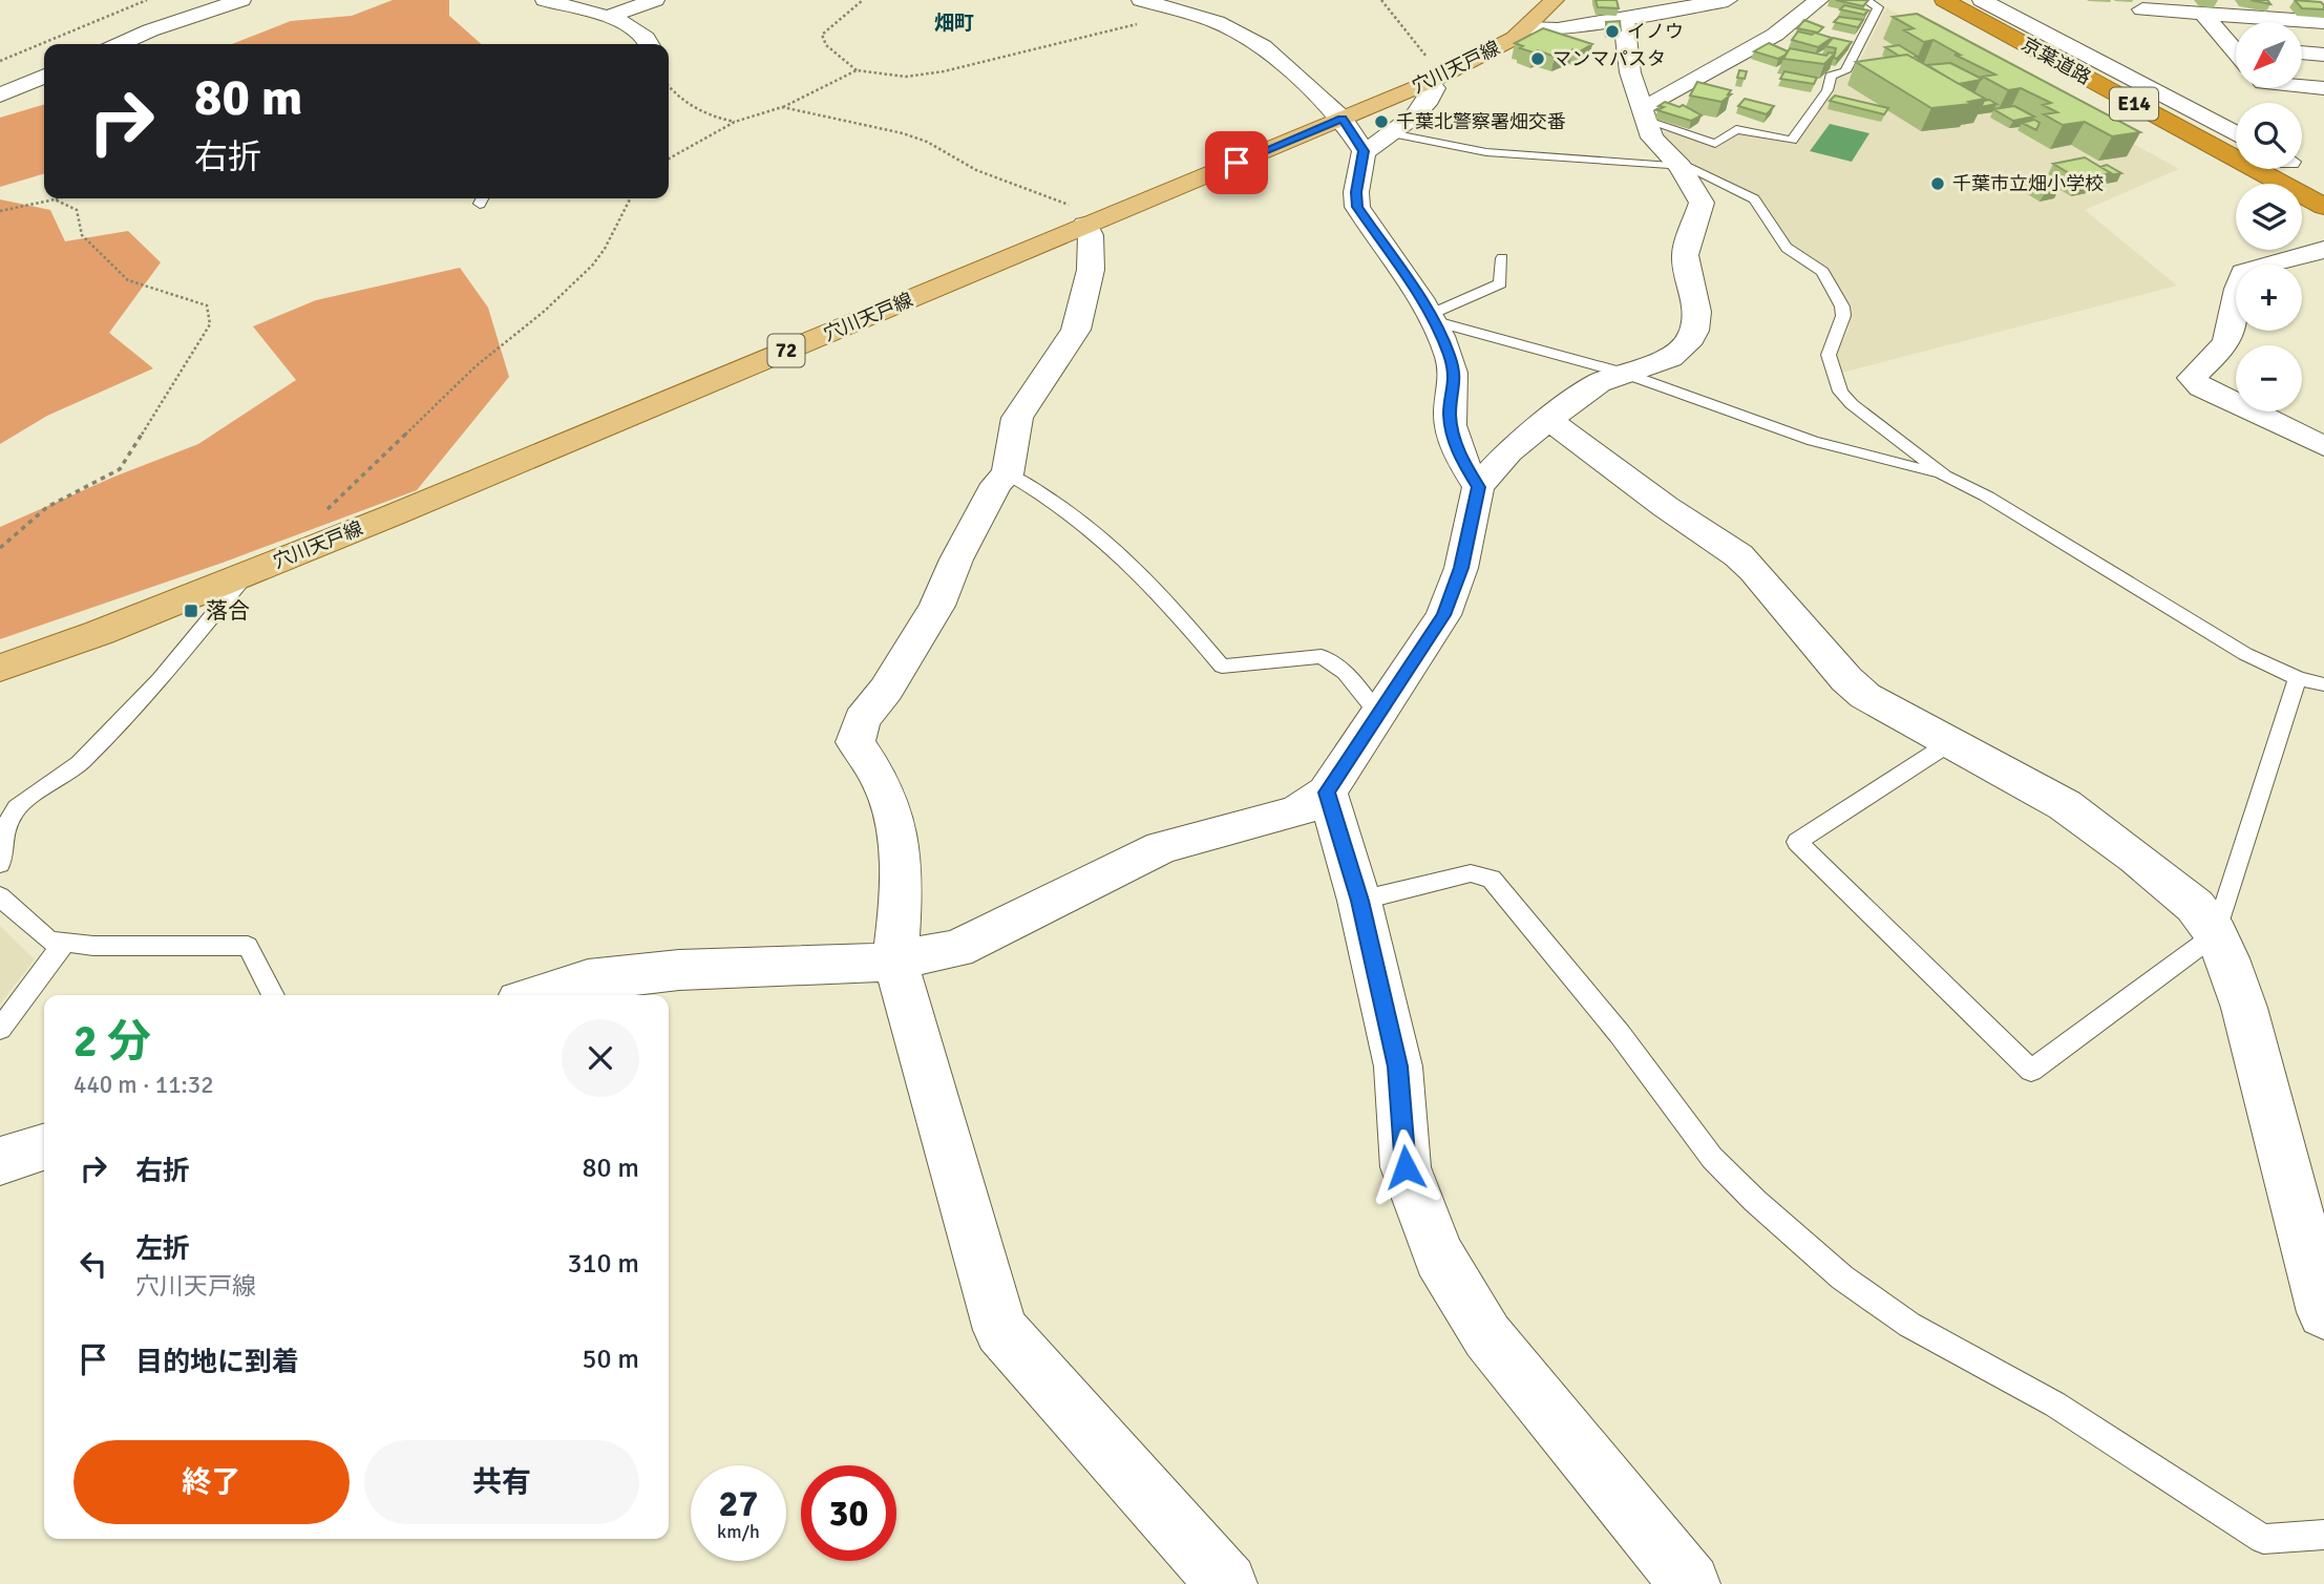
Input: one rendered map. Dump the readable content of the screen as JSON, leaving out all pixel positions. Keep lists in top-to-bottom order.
{
  "streets": {
    "highway": ["京葉道路", "E14"],
    "main road": ["穴川天戸線", "72"]
  },
  "districts": ["畑町"],
  "places": {
    "other": [
      "イノウ",
      "マンマパスタ",
      "千葉北警察署畑交番",
      "千葉市立畑小学校"
    ],
    "transit": ["落合"]
  },
  "north": "bottom left",
  "page": {
    "map_buttons": ["+", "−"],
    "turn": ["80 m", "右折"],
    "heading": ["2 分", "440 m · 11:32"],
    "list": [
      {
        "name": "右折",
        "value": "80 m"
      },
      {
        "name": "左折",
        "note": "穴川天戸線",
        "value": "310 m"
      },
      {
        "name": "目的地に到着",
        "value": "50 m"
      }
    ],
    "buttons": ["終了", "共有"],
    "speed": "27 km/h",
    "limit": "30"
  }
}
